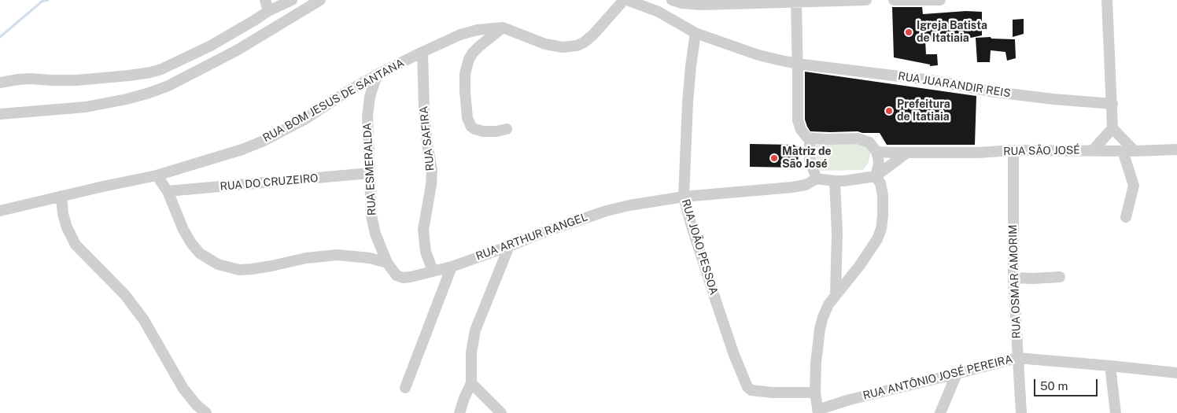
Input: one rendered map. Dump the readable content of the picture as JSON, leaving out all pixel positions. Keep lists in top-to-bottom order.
{
  "streets": {
    "street": [
      "RUA JUARANDIR REIS",
      "RUA BOM JESUS DE SANTANA",
      "RUA SAFIRA",
      "RUA SÃO JOSÉ",
      "RUA ESMERALDA",
      "RUA DO CRUZEIRO",
      "RUA ARTHUR RANGEL",
      "RUA JOÃO PESSOA",
      "RUA OSMAR AMORIM",
      "RUA ANTÔNIO JOSÉ PEREIRA"
    ]
  },
  "crossings": [
    ["RUA JUARANDIR REIS", "RUA JOÃO PESSOA"],
    ["RUA BOM JESUS DE SANTANA", "RUA SAFIRA"],
    ["RUA BOM JESUS DE SANTANA", "RUA ESMERALDA"],
    ["RUA SAFIRA", "RUA ARTHUR RANGEL"],
    ["RUA SÃO JOSÉ", "RUA OSMAR AMORIM"],
    ["RUA ESMERALDA", "RUA DO CRUZEIRO"],
    ["RUA ESMERALDA", "RUA ARTHUR RANGEL"],
    ["RUA ARTHUR RANGEL", "RUA JOÃO PESSOA"],
    ["RUA OSMAR AMORIM", "RUA ANTÔNIO JOSÉ PEREIRA"]
  ],
  "places": ["Igreja Batista de Itatiaia", "Prefeitura de Itatiaia", "Matriz de São José"],
  "scale_bar": "50 m"
}
